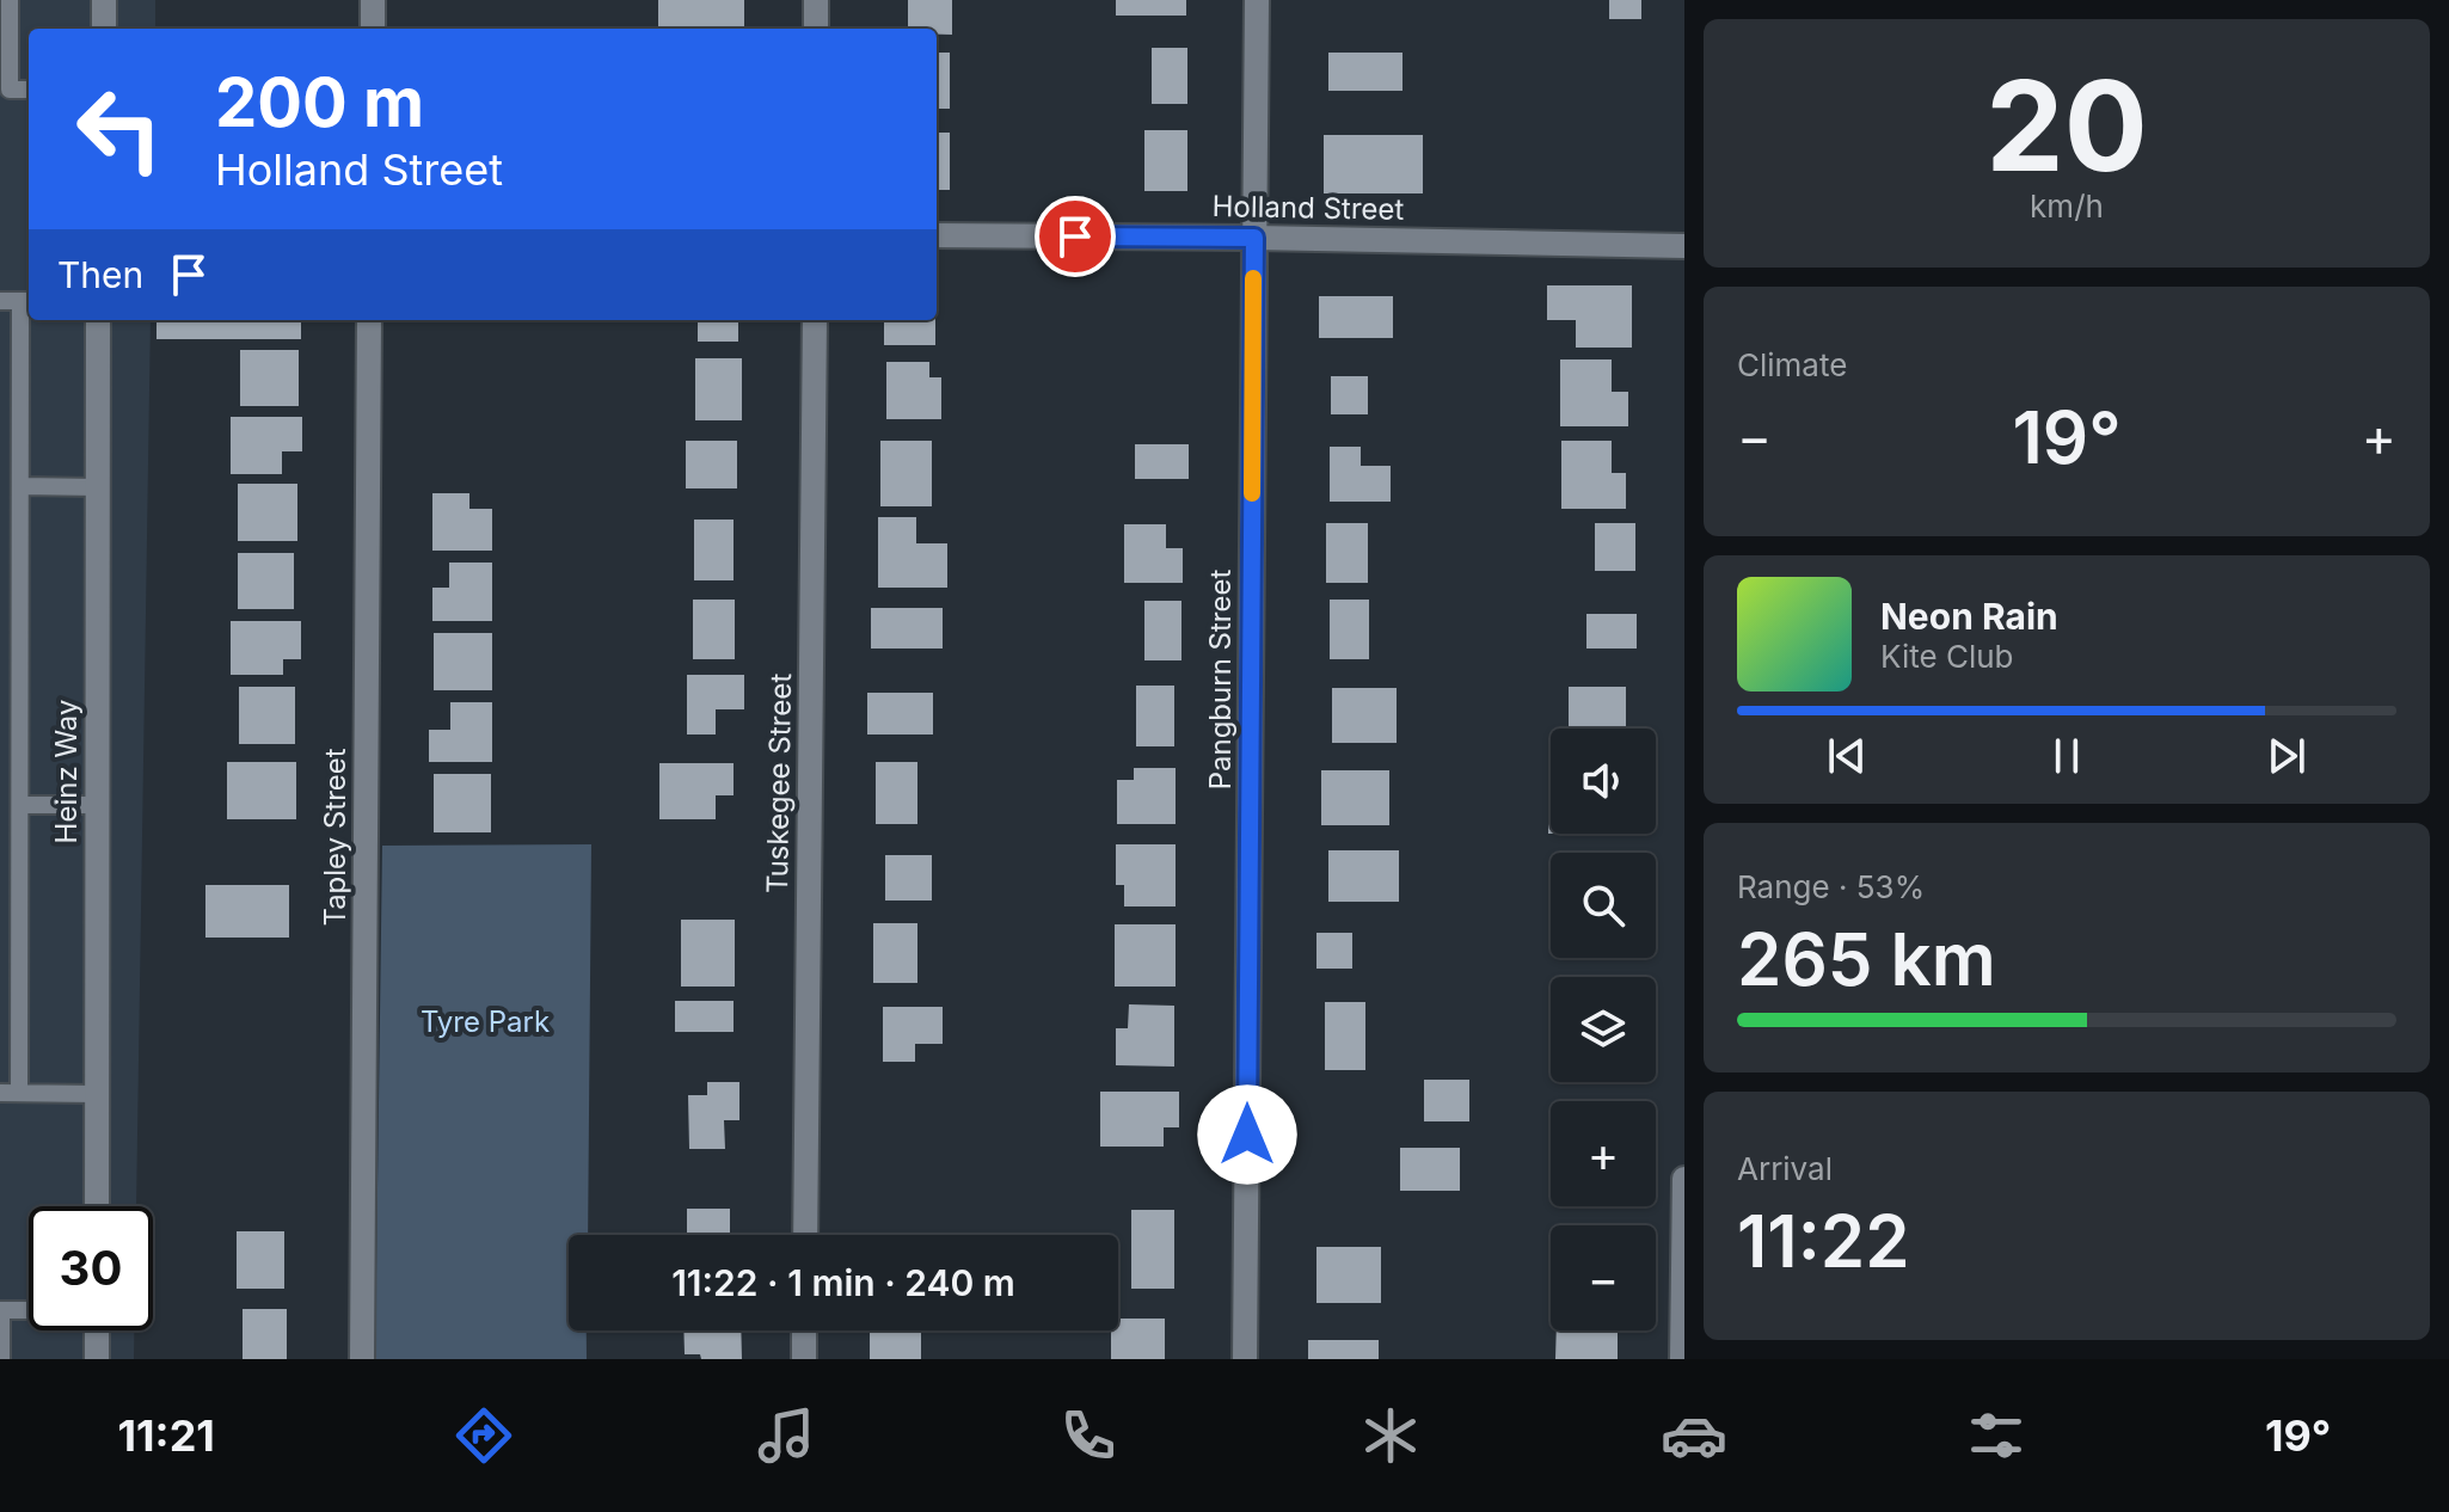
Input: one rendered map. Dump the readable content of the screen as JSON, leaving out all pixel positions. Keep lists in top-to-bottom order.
{
  "streets": {
    "street": [
      "Holland Street",
      "Pangburn Street",
      "Heinz Way",
      "Tuskegee Street",
      "Tapley Street"
    ]
  },
  "crossings": [
    ["Holland Street", "Pangburn Street"]
  ],
  "parks": ["Tyre Park"],
  "page": {
    "tile": [
      ["20", "km/h"],
      "Climate",
      ["Range · 53%", "265 km"],
      ["Arrival", "11:22"]
    ],
    "turn": ["200 m", "Holland Street"],
    "then": "Then",
    "heat": ["−", "19°", "+"],
    "song": ["Neon Rain", "Kite Club"],
    "map_buttons": ["+", "−"],
    "limit": "30",
    "trip": "11:22 · 1 min · 240 m",
    "tabs": ["11:21", "19°"]
  }
}
